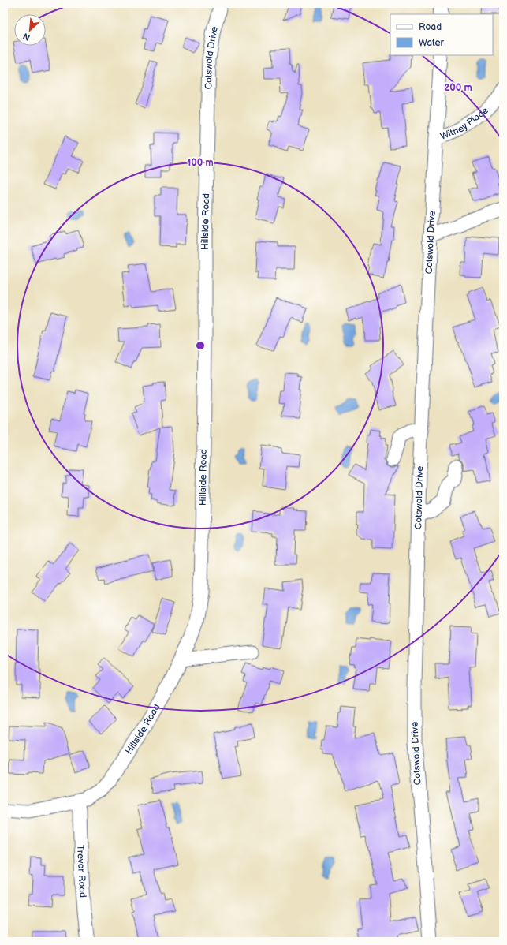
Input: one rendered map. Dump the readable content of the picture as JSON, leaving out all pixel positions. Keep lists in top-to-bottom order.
{
  "streets": {
    "street": [
      "Cotswold Drive",
      "Witney Place",
      "Hillside Road",
      "Trevor Road"
    ]
  },
  "crossings": [
    ["Cotswold Drive", "Witney Place"],
    ["Cotswold Drive", "Hillside Road"],
    ["Hillside Road", "Trevor Road"]
  ],
  "legend": ["Road", "Water"],
  "north": "bottom left",
  "rings": ["200 m", "100 m"]
}
